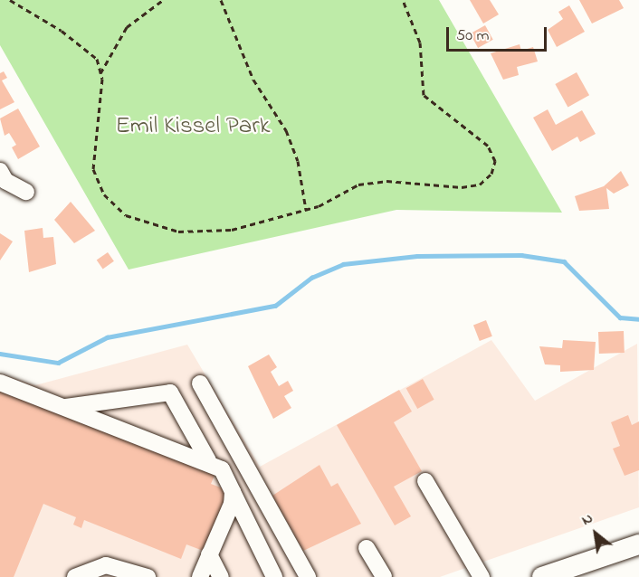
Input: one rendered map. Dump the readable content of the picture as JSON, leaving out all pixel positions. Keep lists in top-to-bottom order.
{
  "parks": ["Emil Kissel Park"],
  "scale_bar": "50 m",
  "north": "top left"
}
